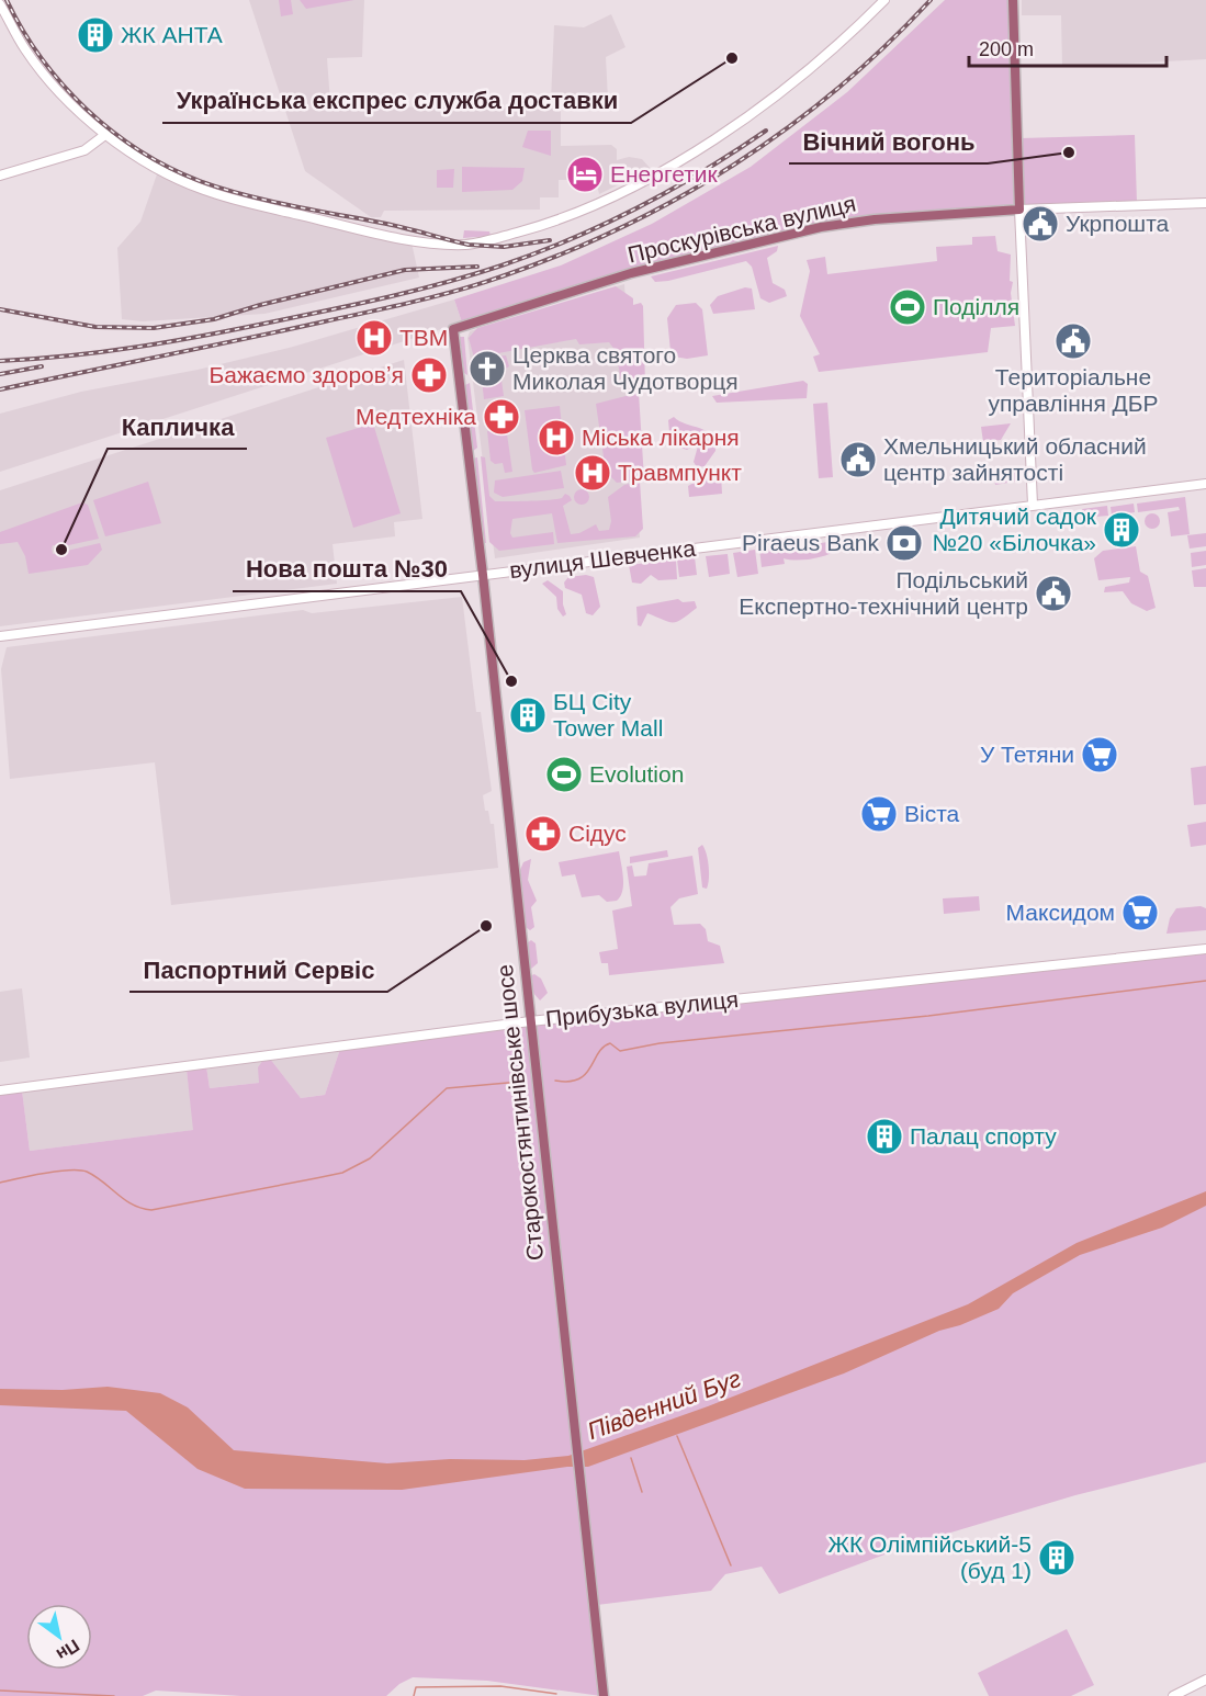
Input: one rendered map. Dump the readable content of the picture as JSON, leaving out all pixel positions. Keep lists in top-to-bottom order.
{
  "streets": {
    "main road": ["Проскурівська вулиця", "Старокостянтинівське шосе"],
    "street": ["вулиця Шевченка", "Прибузька вулиця"]
  },
  "crossings": [
    ["Проскурівська вулиця", "Старокостянтинівське шосе"],
    ["вулиця Шевченка", "Старокостянтинівське шосе"],
    ["Прибузька вулиця", "Старокостянтинівське шосе"]
  ],
  "water": ["Південний Буг"],
  "places": {
    "building": [
      "ЖК АНТА",
      "Дитячий садок №20 «Білочка»",
      "БЦ City Tower Mall",
      "Палац спорту",
      "ЖК Олімпійський-5 (буд 1)"
    ],
    "other": [
      "Українська експрес служба доставки",
      "Вічний вогонь",
      "Капличка",
      "Нова пошта №30",
      "Паспортний Сервіс"
    ],
    "hotel": ["Енергетик"],
    "public building": [
      "Укрпошта",
      "Територіальне управління ДБР",
      "Хмельницький обласний центр зайнятості",
      "Подільський Експертно-технічний центр"
    ],
    "sports": ["Поділля", "Evolution"],
    "hospital": ["ТВМ", "Міська лікарня", "Травмпункт"],
    "church": ["Церква святого Миколая Чудотворця"],
    "pharmacy": ["Бажаємо здоровʼя", "Медтехніка", "Сідус"],
    "bank": ["Piraeus Bank"],
    "supermarket": ["У Тетяни", "Віста", "Максидом"]
  },
  "scale_bar": "200 m",
  "north": "bottom right"
}
